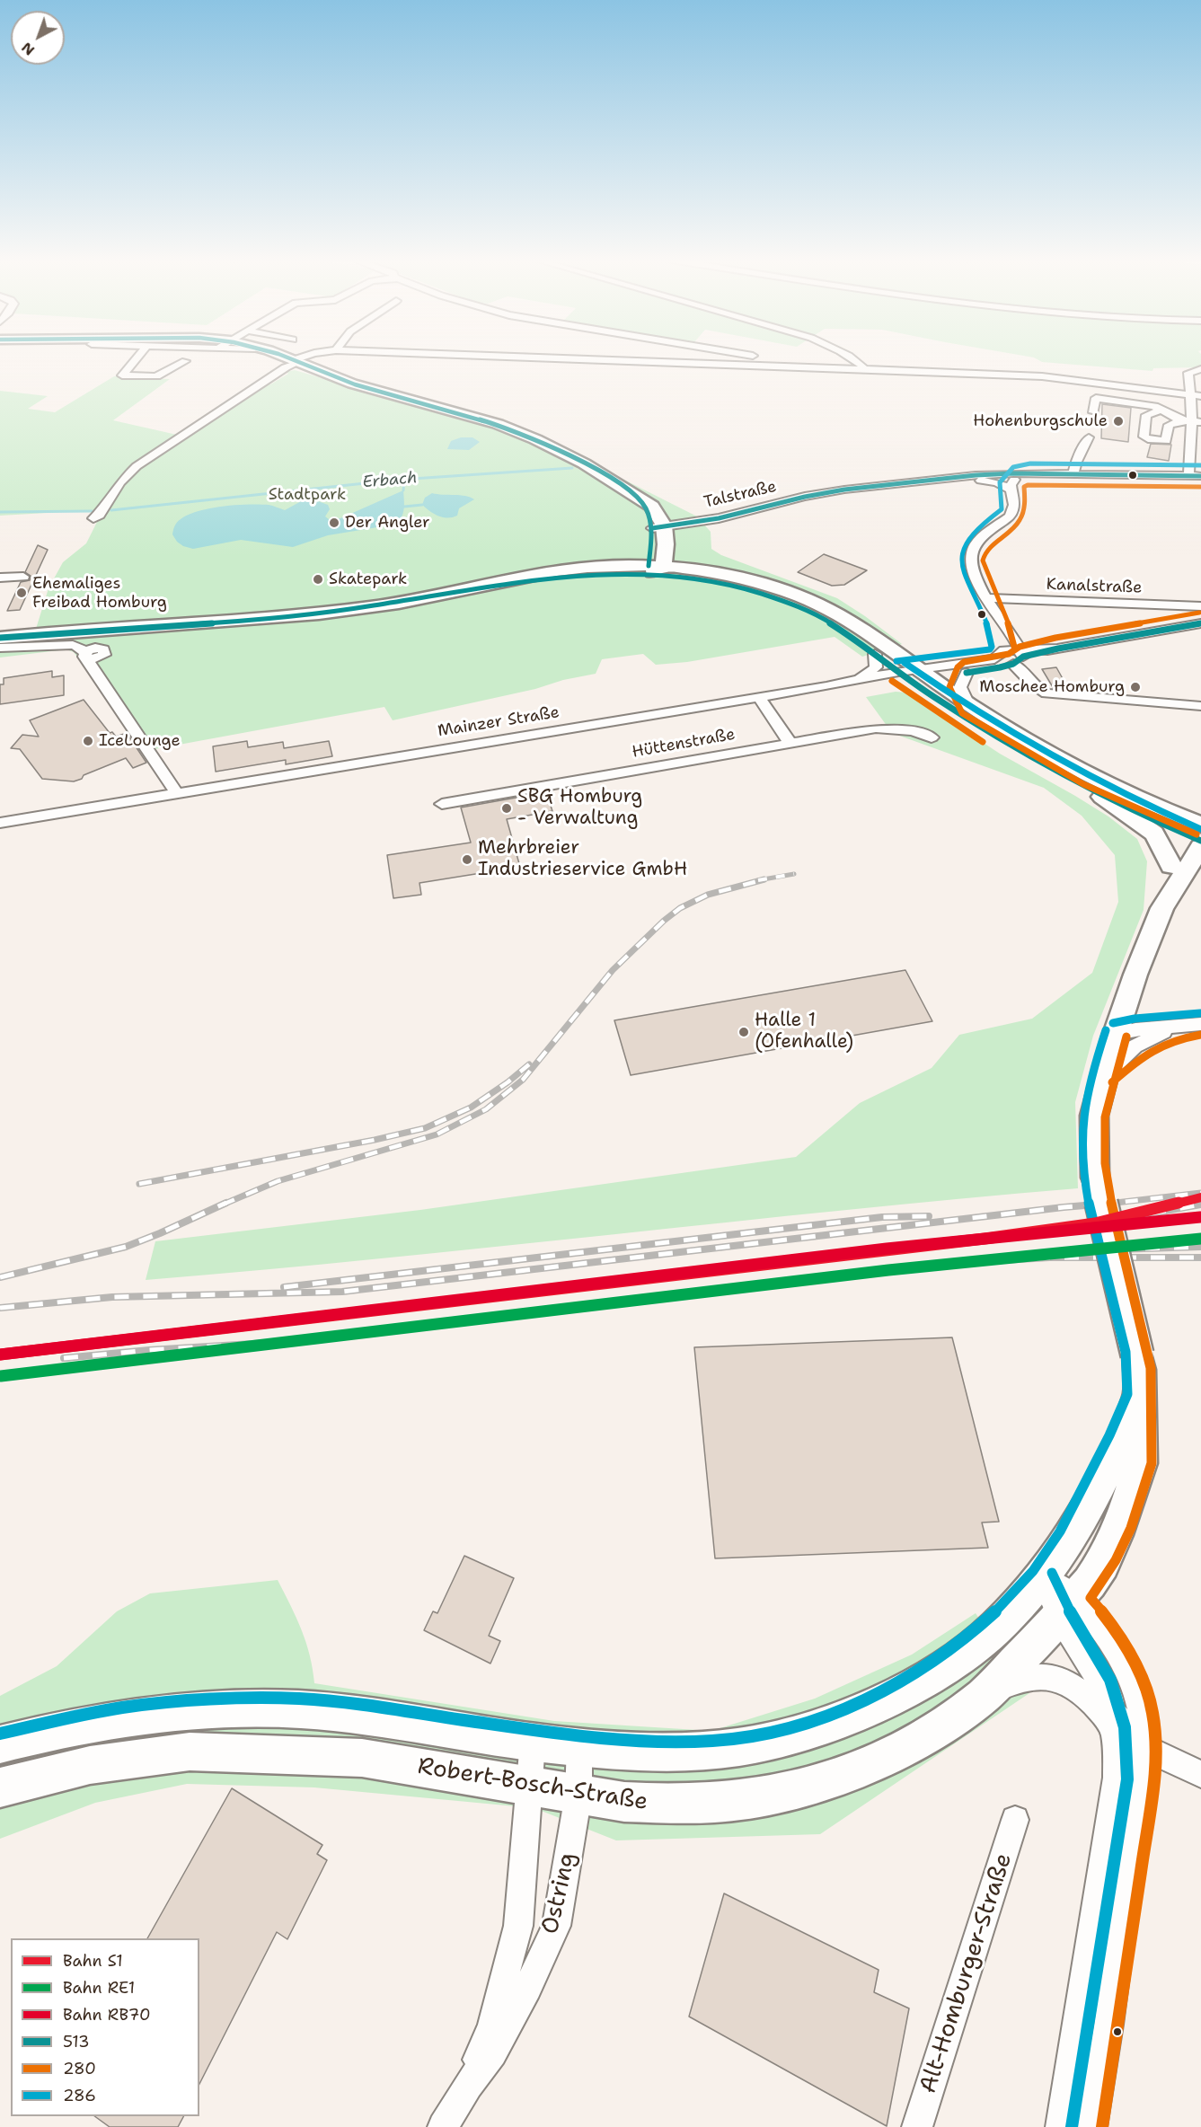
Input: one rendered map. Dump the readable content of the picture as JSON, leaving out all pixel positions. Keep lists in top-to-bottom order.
{
  "streets": {
    "main road": ["Robert-Bosch-Straße"],
    "street": [
      "Talstraße",
      "Kanalstraße",
      "Mainzer Straße",
      "Hüttenstraße",
      "Ostring",
      "Alt-Homburger-Straße"
    ]
  },
  "crossings": [
    ["Robert-Bosch-Straße", "Ostring"]
  ],
  "water": ["Erbach"],
  "parks": ["Stadtpark"],
  "places": [
    "Hohenburgschule",
    "Der Angler",
    "Skatepark",
    "Ehemaliges Freibad Homburg",
    "Moschee Homburg",
    "IceLounge",
    "SBG Homburg - Verwaltung",
    "Mehrbreier Industrieservice GmbH",
    "Halle 1 (Ofenhalle)"
  ],
  "lines": [
    "transit line 513",
    "transit line 286",
    "transit line 280",
    "rail line S1",
    "rail line RB70",
    "rail line RE1"
  ],
  "legend": [
    "Bahn S1",
    "Bahn RE1",
    "Bahn RB70",
    "513",
    "280",
    "286"
  ],
  "north": "bottom left"
}
